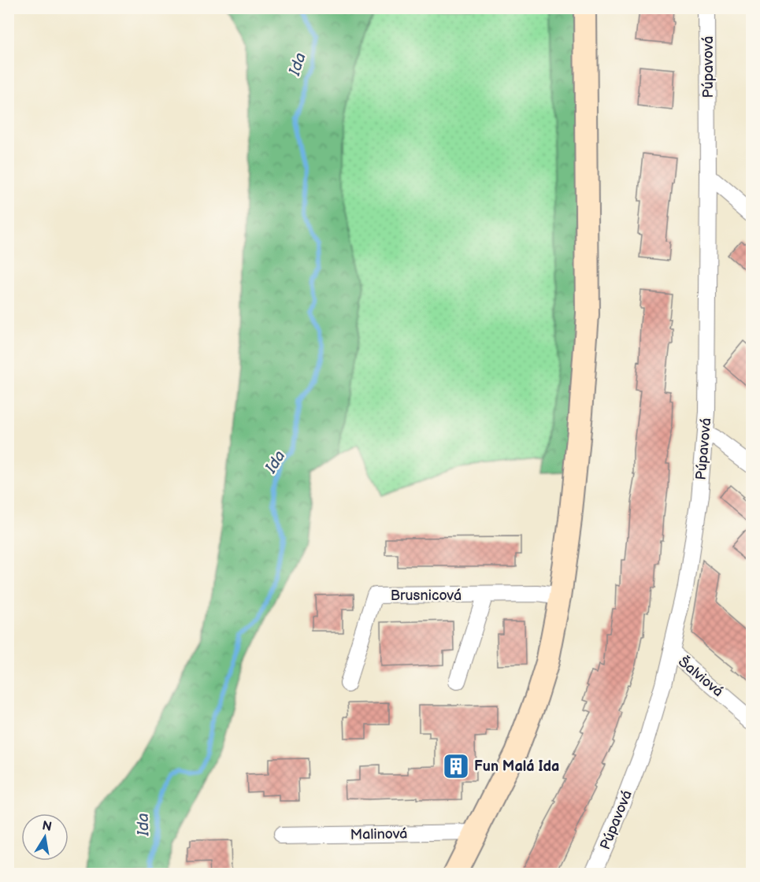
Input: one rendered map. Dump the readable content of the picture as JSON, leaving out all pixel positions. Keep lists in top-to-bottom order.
{
  "streets": {
    "street": [
      "Púpavová",
      "Brusnicová",
      "Šalviová",
      "Malinová"
    ]
  },
  "crossings": [
    ["Púpavová", "Šalviová"]
  ],
  "water": ["Ida"],
  "places": {
    "building": ["Fun Malá Ida"]
  },
  "north": "top"
}
